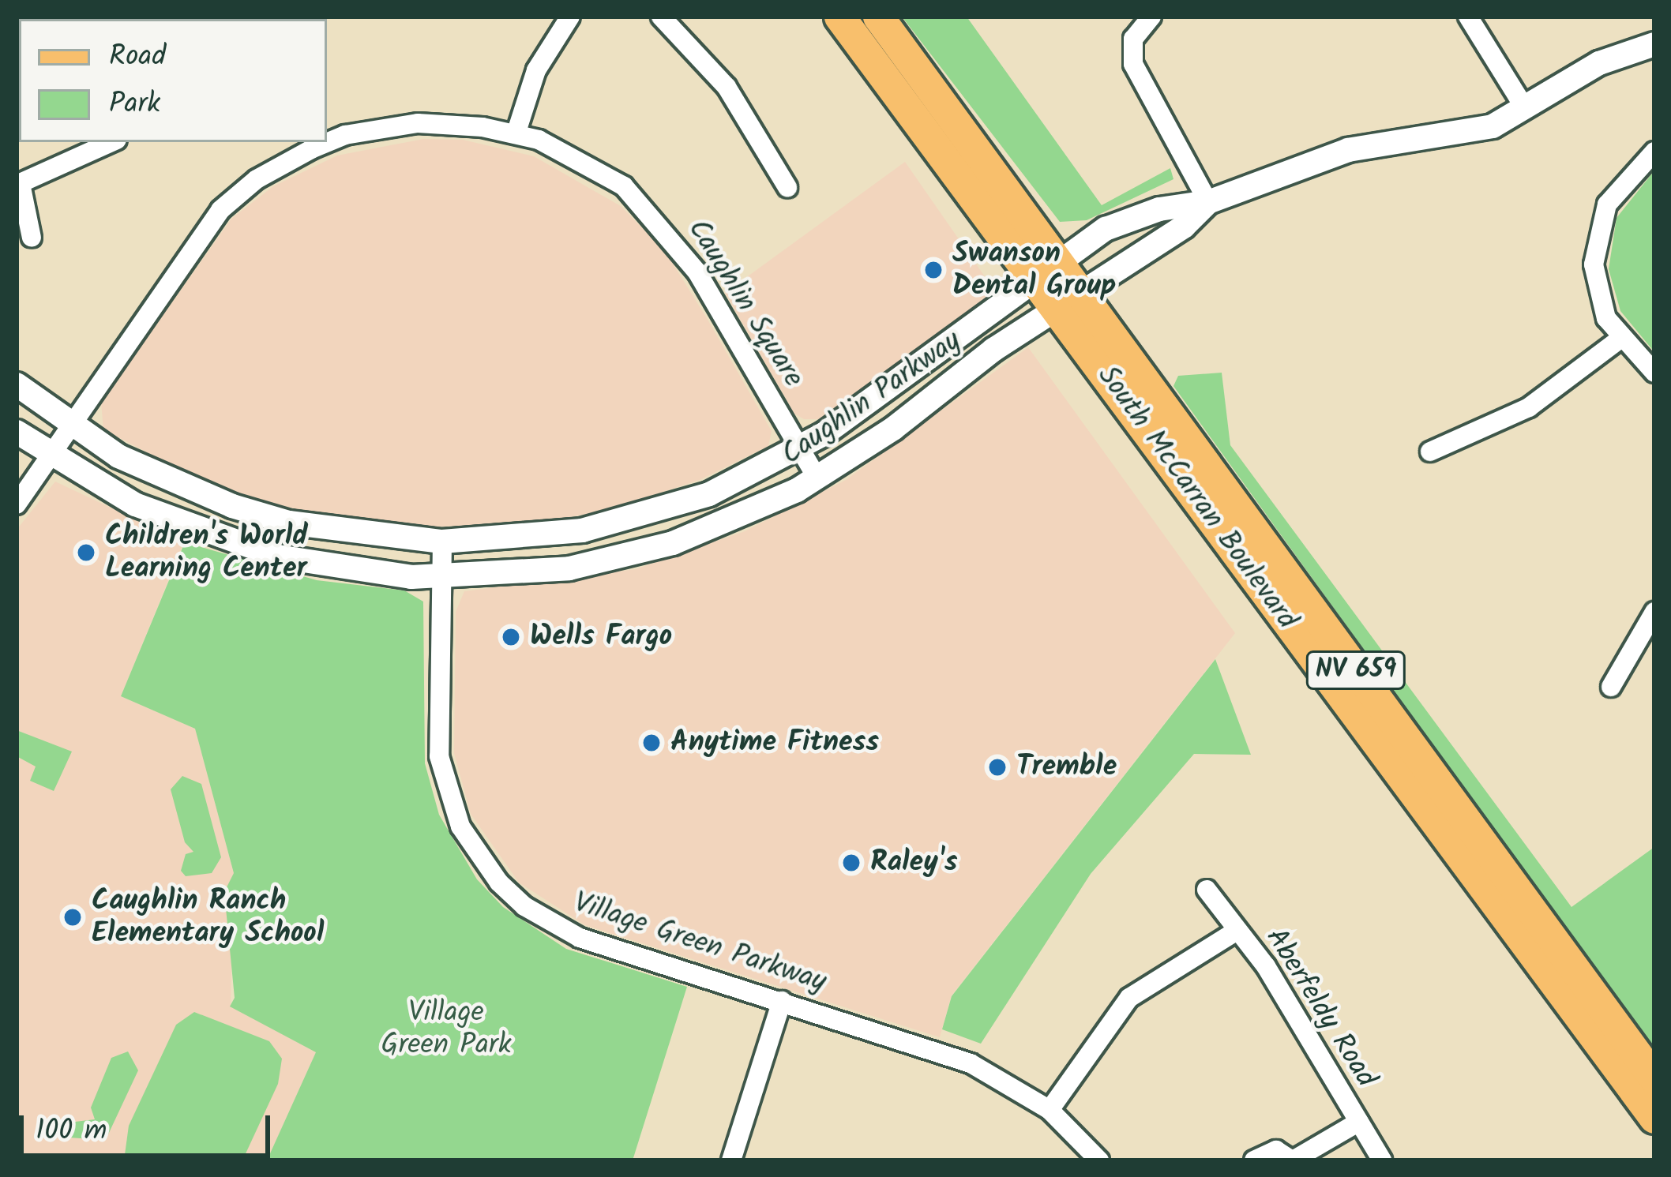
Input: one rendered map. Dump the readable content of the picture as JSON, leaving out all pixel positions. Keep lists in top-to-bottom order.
{
  "streets": {
    "main road": ["South McCarran Boulevard", "NV 659"],
    "street": [
      "Caughlin Square",
      "Caughlin Parkway",
      "Village Green Parkway",
      "Aberfeldy Road"
    ]
  },
  "crossings": [
    ["Caughlin Square", "Caughlin Parkway"],
    ["Caughlin Parkway", "South McCarran Boulevard"],
    ["Caughlin Parkway", "Village Green Parkway"]
  ],
  "parks": ["Village Green Park"],
  "places": [
    "Swanson Dental Group",
    "Children's World Learning Center",
    "Wells Fargo",
    "Anytime Fitness",
    "Tremble",
    "Raley's",
    "Caughlin Ranch Elementary School"
  ],
  "legend": ["Road", "Park"],
  "scale_bar": "100 m"
}
